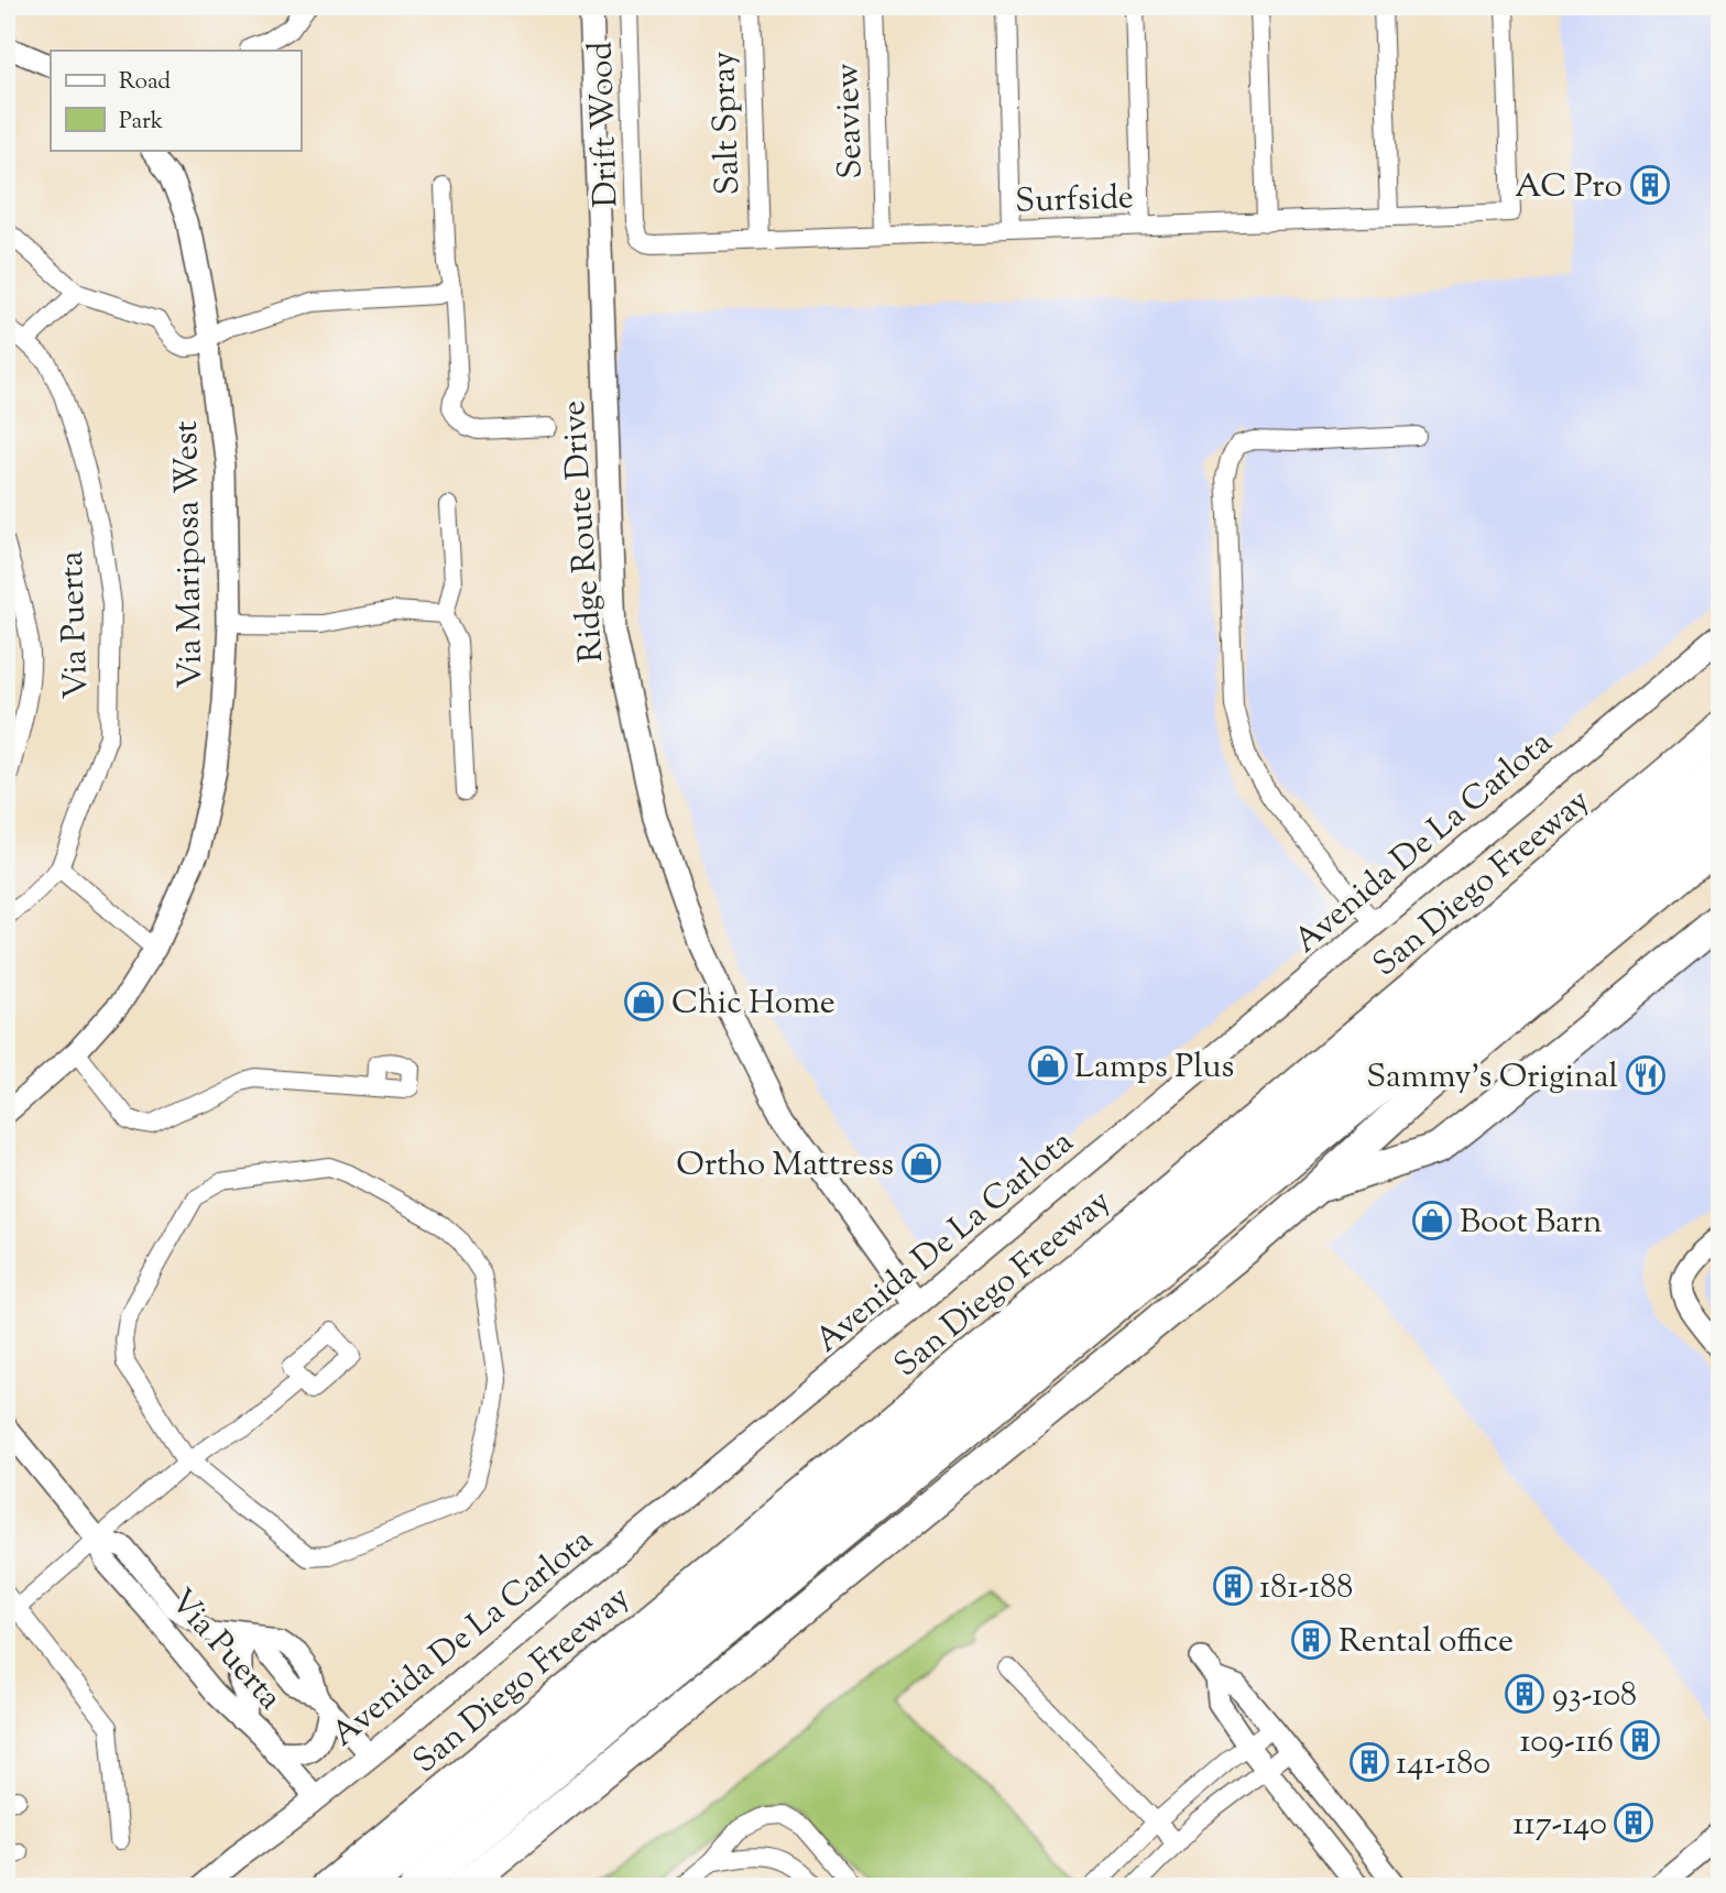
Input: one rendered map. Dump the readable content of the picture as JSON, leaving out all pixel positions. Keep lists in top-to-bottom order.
{
  "streets": {
    "highway": ["San Diego Freeway"],
    "main road": ["Ridge Route Drive", "Avenida De La Carlota"],
    "street": [
      "Seaview",
      "Salt Spray",
      "Drift Wood",
      "Surfside",
      "Via Mariposa West",
      "Via Puerta"
    ]
  },
  "crossings": [
    ["Seaview", "Surfside"],
    ["Salt Spray", "Surfside"],
    ["Drift Wood", "Surfside"],
    ["Ridge Route Drive", "Avenida De La Carlota"],
    ["Via Puerta", "Avenida De La Carlota"]
  ],
  "places": {
    "building": [
      "AC Pro",
      "181-188",
      "Rental office",
      "93-108",
      "109-116",
      "141-180",
      "117-140"
    ],
    "shop": [
      "Chic Home",
      "Lamps Plus",
      "Ortho Mattress",
      "Boot Barn"
    ],
    "restaurant": ["Sammy's Original"]
  },
  "legend": ["Road", "Park"]
}
